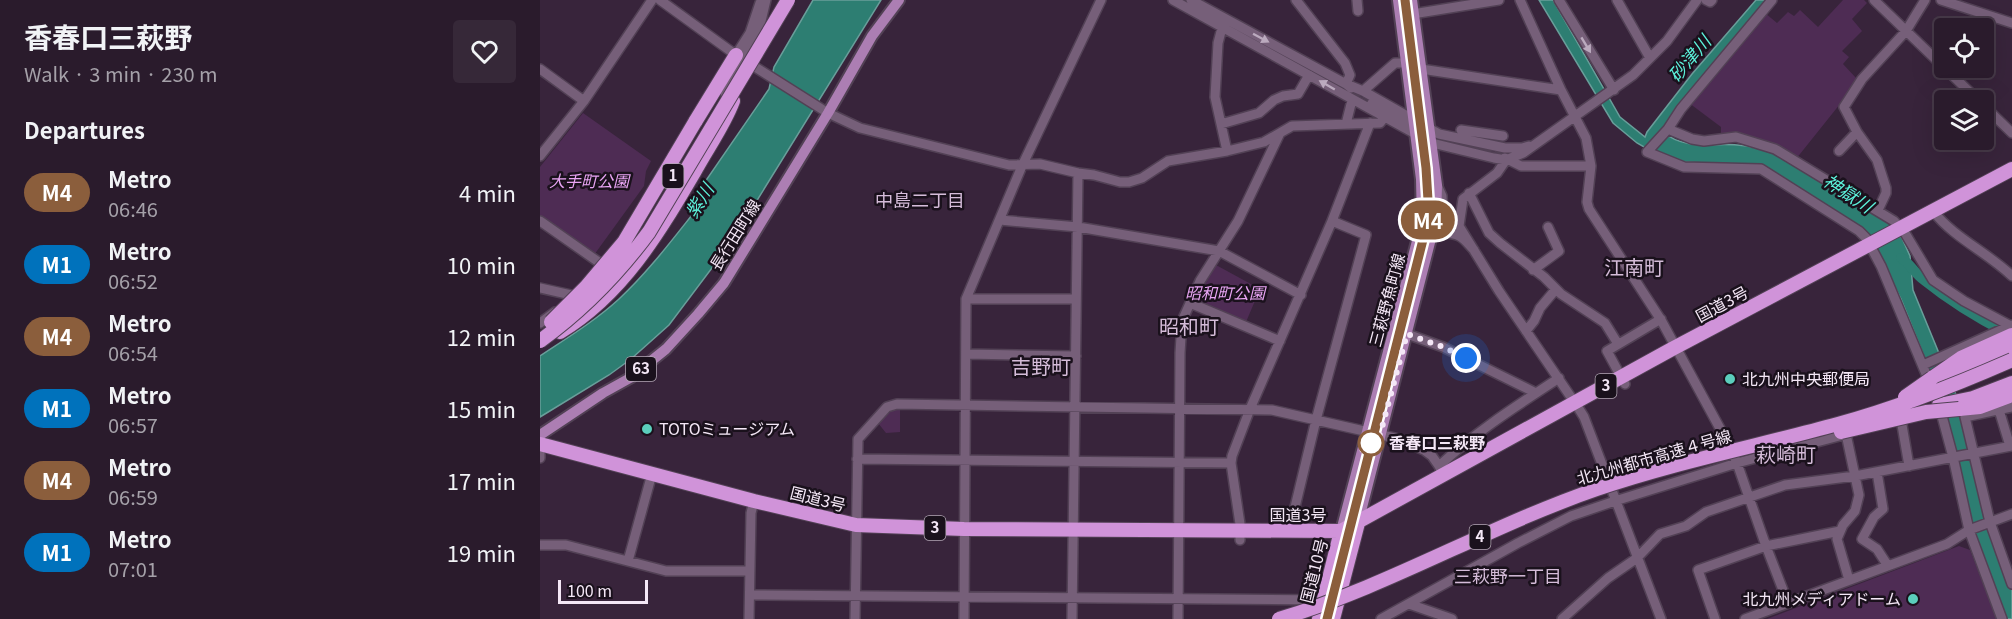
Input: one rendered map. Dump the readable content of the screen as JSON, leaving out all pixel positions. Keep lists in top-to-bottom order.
{
  "streets": {
    "highway": [
      "1",
      "国道3号",
      "3",
      "北九州都市高速４号線",
      "4",
      "国道10号"
    ],
    "main road": ["長行田町線", "三萩野魚町線", "63"]
  },
  "crossings": [
    ["三萩野魚町線", "国道3号"],
    ["三萩野魚町線", "国道10号"],
    ["国道3号", "国道10号"]
  ],
  "districts": [
    "中島二丁目",
    "江南町",
    "昭和町",
    "吉野町",
    "萩崎町",
    "三萩野一丁目"
  ],
  "water": ["砂津川", "神獄川", "紫川"],
  "parks": ["大手町公園", "昭和町公園"],
  "places": [
    "北九州中央郵便局",
    "TOTOミュージアム",
    "香春口三萩野",
    "北九州メディアドーム"
  ],
  "lines": ["metro line M4"],
  "scale_bar": "100 m",
  "page": {
    "heading": [
      ["香春口三萩野", "Walk · 3 min · 230 m"],
      "Departures"
    ],
    "on_map": "M4",
    "list": [
      {
        "mark": "M4",
        "name": "Metro",
        "note": "06:46",
        "value": "4 min"
      },
      {
        "mark": "M1",
        "name": "Metro",
        "note": "06:52",
        "value": "10 min"
      },
      {
        "mark": "M4",
        "name": "Metro",
        "note": "06:54",
        "value": "12 min"
      },
      {
        "mark": "M1",
        "name": "Metro",
        "note": "06:57",
        "value": "15 min"
      },
      {
        "mark": "M4",
        "name": "Metro",
        "note": "06:59",
        "value": "17 min"
      },
      {
        "mark": "M1",
        "name": "Metro",
        "note": "07:01",
        "value": "19 min"
      }
    ],
    "scale": "100 m"
  }
}
